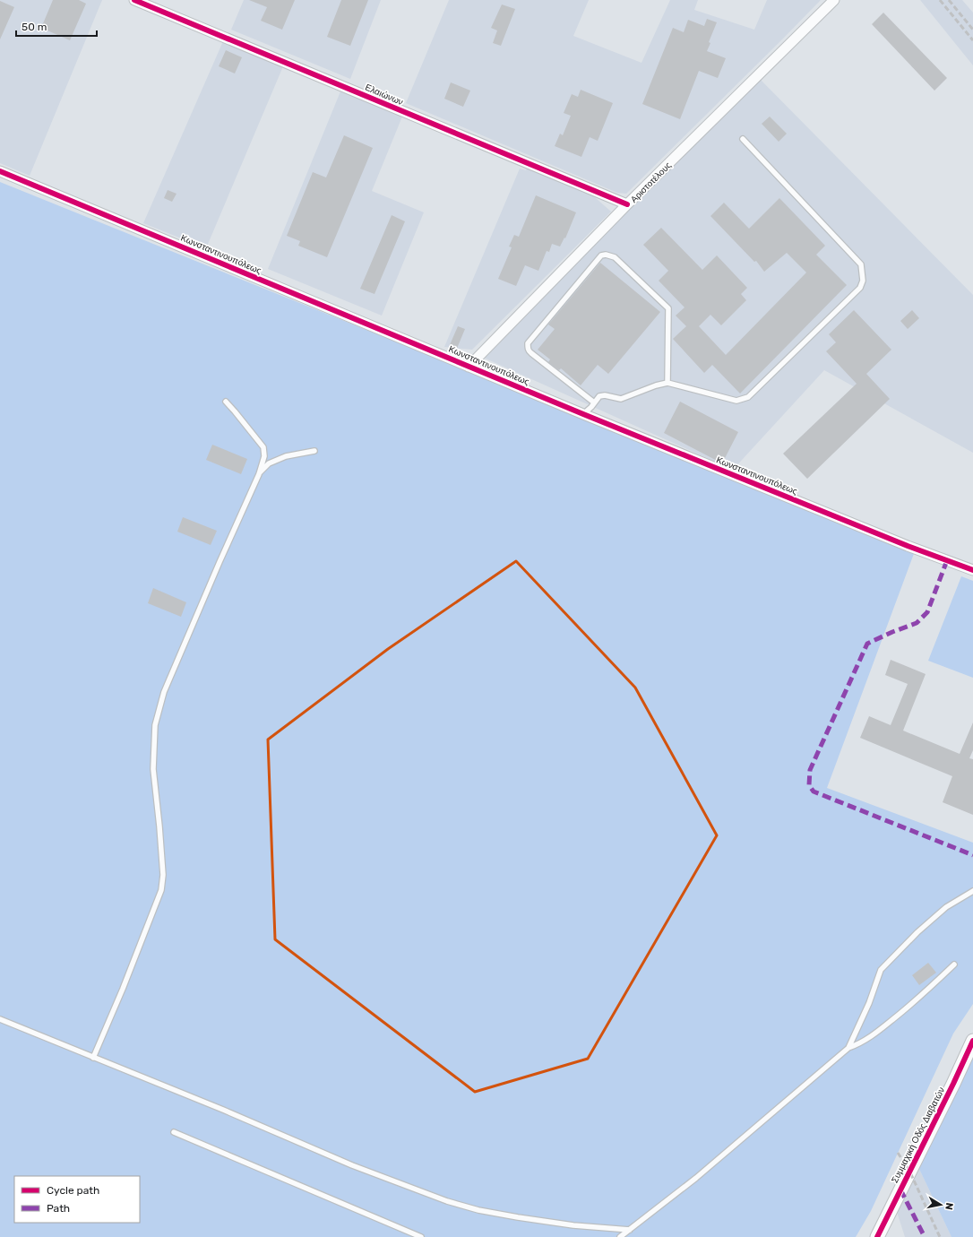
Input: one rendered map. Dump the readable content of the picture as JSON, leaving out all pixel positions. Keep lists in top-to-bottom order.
{
  "streets": {
    "street": [
      "Ελαιώνων",
      "Αριστοτέλους",
      "Κωνσταντινουπόλεως",
      "Συμμαχική Οδός Διαβατών"
    ]
  },
  "crossings": [
    ["Ελαιώνων", "Αριστοτέλους"],
    ["Αριστοτέλους", "Κωνσταντινουπόλεως"]
  ],
  "legend": ["Cycle path", "Path"],
  "scale_bar": "50 m",
  "north": "right"
}
